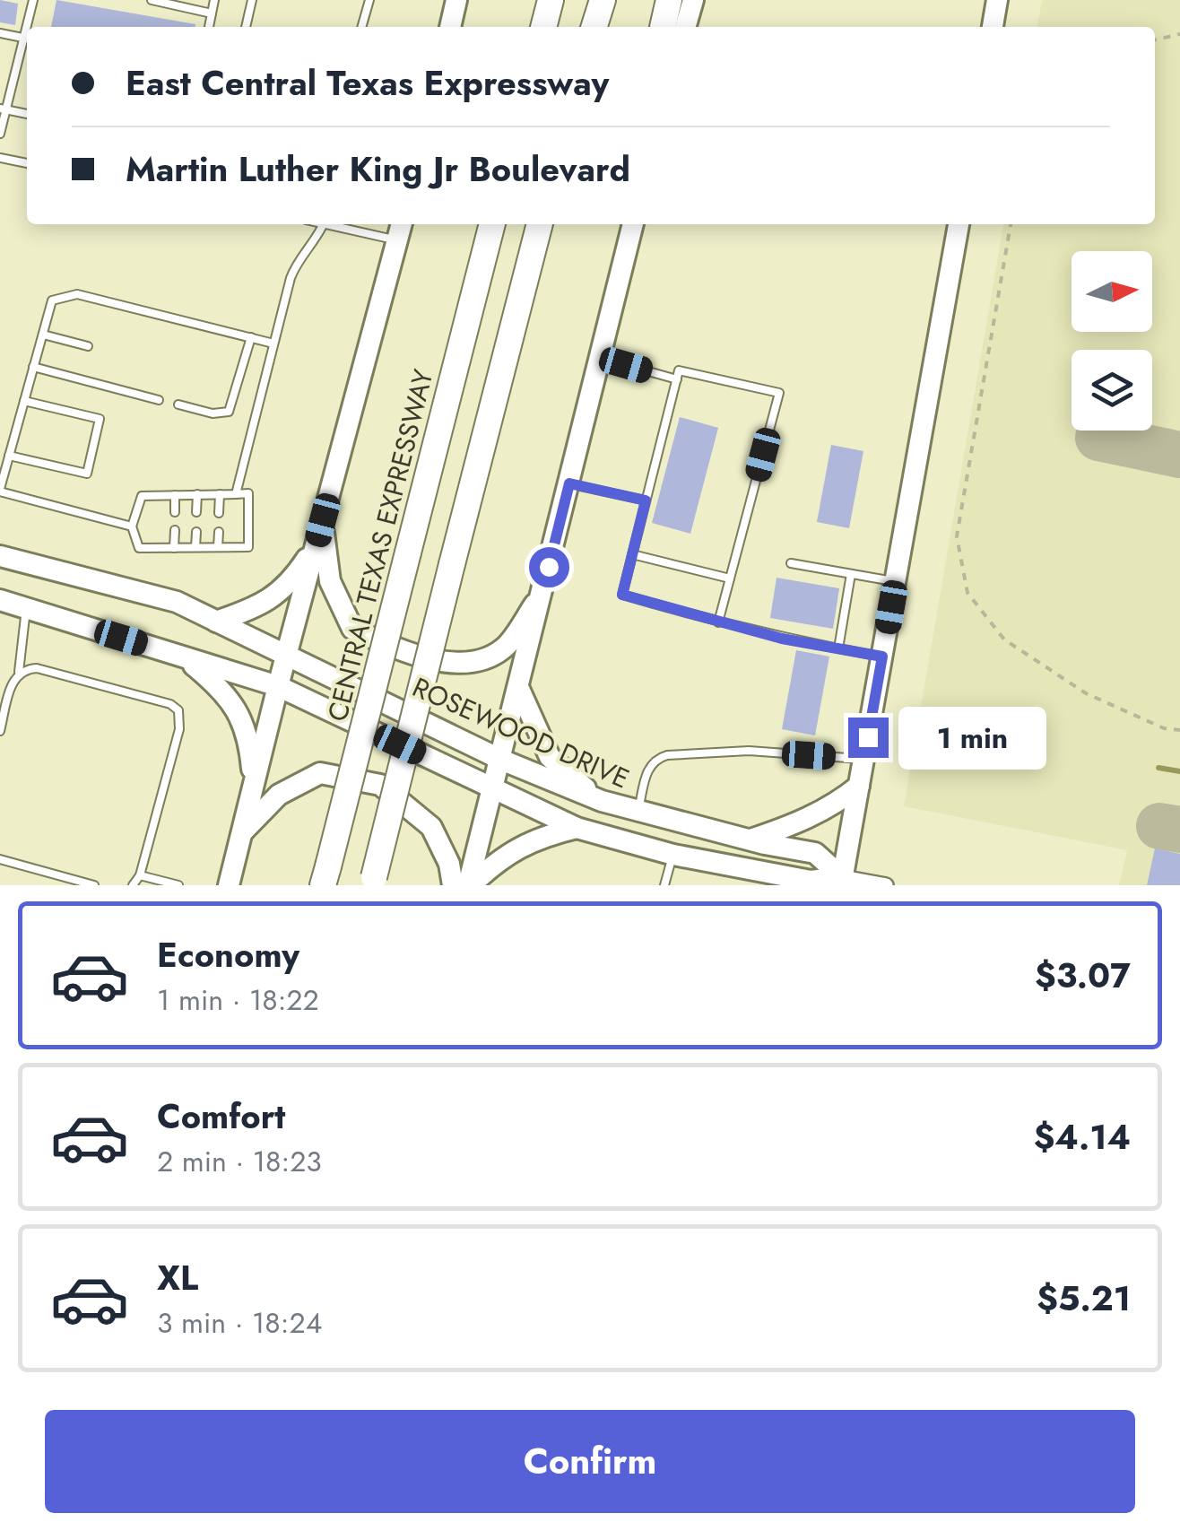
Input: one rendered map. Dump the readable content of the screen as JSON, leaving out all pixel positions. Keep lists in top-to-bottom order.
{
  "streets": {
    "highway": ["CENTRAL TEXAS EXPRESSWAY"],
    "main road": ["ROSEWOOD DRIVE"]
  },
  "north": "right",
  "page": {
    "banner": ["East Central Texas Expressway", "Martin Luther King Jr Boulevard"],
    "bubble": "1 min",
    "list": [
      {
        "name": "Economy",
        "note": "1 min · 18:22",
        "value": "$3.07"
      },
      {
        "name": "Comfort",
        "note": "2 min · 18:23",
        "value": "$4.14"
      },
      {
        "name": "XL",
        "note": "3 min · 18:24",
        "value": "$5.21"
      }
    ],
    "buttons": "Confirm"
  }
}
